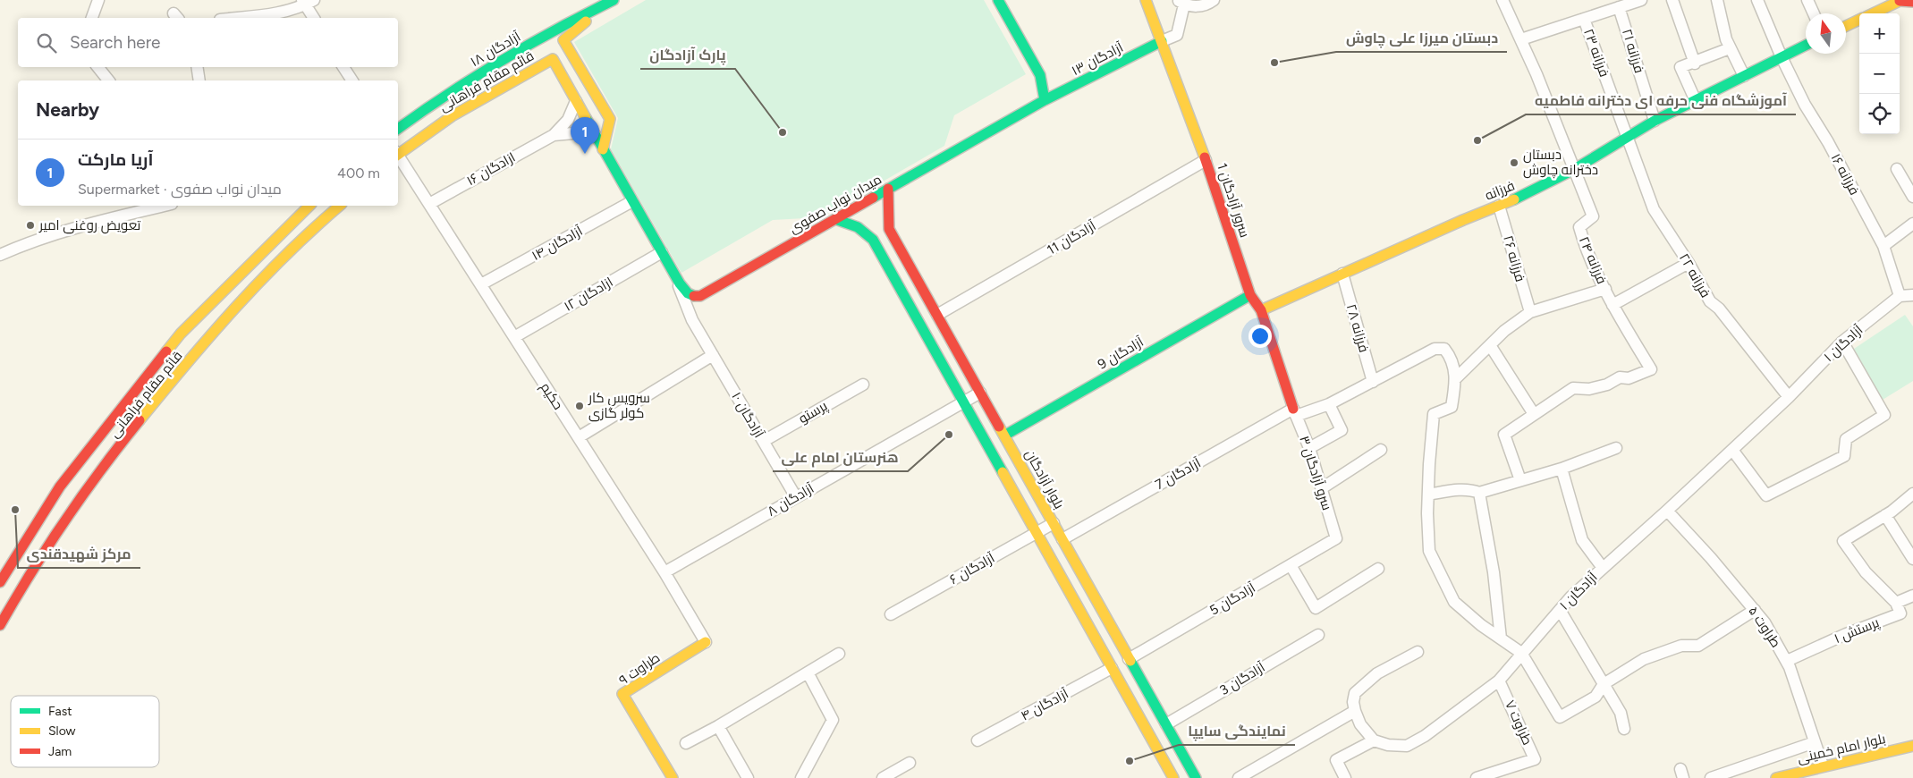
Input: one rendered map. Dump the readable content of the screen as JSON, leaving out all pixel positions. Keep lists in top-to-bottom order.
{
  "streets": {
    "street": [
      "آزادگان ۱۸",
      "فرزانه ۲۱",
      "فرزانه ۲۳",
      "آزادگان ۱۳",
      "قائم مقام فراهانی",
      "ازادگان ۱۶",
      "فرزانه ۱۶",
      "فرزانه",
      "سرور آزادگان 1",
      "میدان نواب صفوی",
      "آزادگان 11",
      "آزادگان ۱۴",
      "فرزانه ۲۶",
      "فرزانه ۲۴",
      "فرزانه ۲۲",
      "ازادگان ۱۲",
      "فرزانه ۲۸",
      "آزادگان ۱",
      "آزادگان 9",
      "حکیم",
      "پرستو",
      "آزادگان ۱۰",
      "سرو آزادگان ۳",
      "آزادگان 7",
      "بلوار آزادگان",
      "آزادگان ۸",
      "آزادگان ۶",
      "آزادگان 5",
      "طراوت ۵",
      "پرستش ۱",
      "طراوت ۹",
      "آزادگان 3",
      "آزادگان ۴",
      "طراوت ۷",
      "بلوار امام خمینی"
    ]
  },
  "crossings": [
    ["فرزانه ۲۱", "فرزانه"],
    ["فرزانه ۲۳", "فرزانه"],
    ["فرزانه ۲۳", "فرزانه ۲۲"],
    ["آزادگان ۱۳", "سرور آزادگان 1"],
    ["آزادگان ۱۳", "میدان نواب صفوی"],
    ["قائم مقام فراهانی", "ازادگان ۱۶"],
    ["قائم مقام فراهانی", "میدان نواب صفوی"],
    ["ازادگان ۱۶", "میدان نواب صفوی"],
    ["ازادگان ۱۶", "حکیم"],
    ["فرزانه ۱۶", "فرزانه"],
    ["فرزانه ۱۶", "آزادگان ۱"],
    ["فرزانه", "سرور آزادگان 1"],
    ["فرزانه", "فرزانه ۲۶"],
    ["فرزانه", "فرزانه ۲۴"],
    ["فرزانه", "فرزانه ۲۲"],
    ["فرزانه", "فرزانه ۲۸"],
    ["سرور آزادگان 1", "آزادگان 11"],
    ["سرور آزادگان 1", "آزادگان 9"],
    ["سرور آزادگان 1", "سرو آزادگان ۳"],
    ["سرور آزادگان 1", "آزادگان 7"],
    ["میدان نواب صفوی", "آزادگان ۱۴"],
    ["میدان نواب صفوی", "ازادگان ۱۲"],
    ["میدان نواب صفوی", "آزادگان ۱۰"],
    ["میدان نواب صفوی", "بلوار آزادگان"],
    ["آزادگان 11", "بلوار آزادگان"],
    ["آزادگان ۱۴", "حکیم"],
    ["فرزانه ۲۲", "آزادگان ۱"],
    ["ازادگان ۱۲", "حکیم"],
    ["فرزانه ۲۸", "آزادگان 7"],
    ["آزادگان ۱", "طراوت ۵"],
    ["آزادگان ۱", "طراوت ۷"],
    ["آزادگان 9", "بلوار آزادگان"],
    ["حکیم", "آزادگان ۸"],
    ["حکیم", "طراوت ۹"],
    ["پرستو", "آزادگان ۱۰"],
    ["آزادگان ۱۰", "آزادگان ۸"],
    ["سرو آزادگان ۳", "آزادگان 7"],
    ["سرو آزادگان ۳", "آزادگان 5"],
    ["آزادگان 7", "بلوار آزادگان"],
    ["بلوار آزادگان", "آزادگان ۸"],
    ["بلوار آزادگان", "آزادگان ۶"],
    ["بلوار آزادگان", "آزادگان 5"],
    ["بلوار آزادگان", "آزادگان 3"],
    ["طراوت ۵", "پرستش ۱"],
    ["طراوت ۵", "بلوار امام خمینی"]
  ],
  "places": [
    "دبستان میرزا علی چاوش",
    "پارک آزادگان",
    "آموزشگاه فنی حرفه ای دخترانه فاطمیه",
    "دبستان دخترانه چاوش",
    "تعویض روغنی امیر",
    "سرویس کار کولر گازی",
    "هنرستان امام علی",
    "مرکز شهیدقندی",
    "نمایندگی سایپا"
  ],
  "legend": ["Fast", "Slow", "Jam"],
  "north": "top",
  "page": {
    "map_buttons": ["+", "−"],
    "search": "Search here",
    "heading": "Nearby",
    "pins": "1",
    "list": [
      {
        "mark": "1",
        "name": "آریا مارکت",
        "note": "Supermarket · میدان نواب صفوی",
        "value": "400 m"
      }
    ]
  }
}
